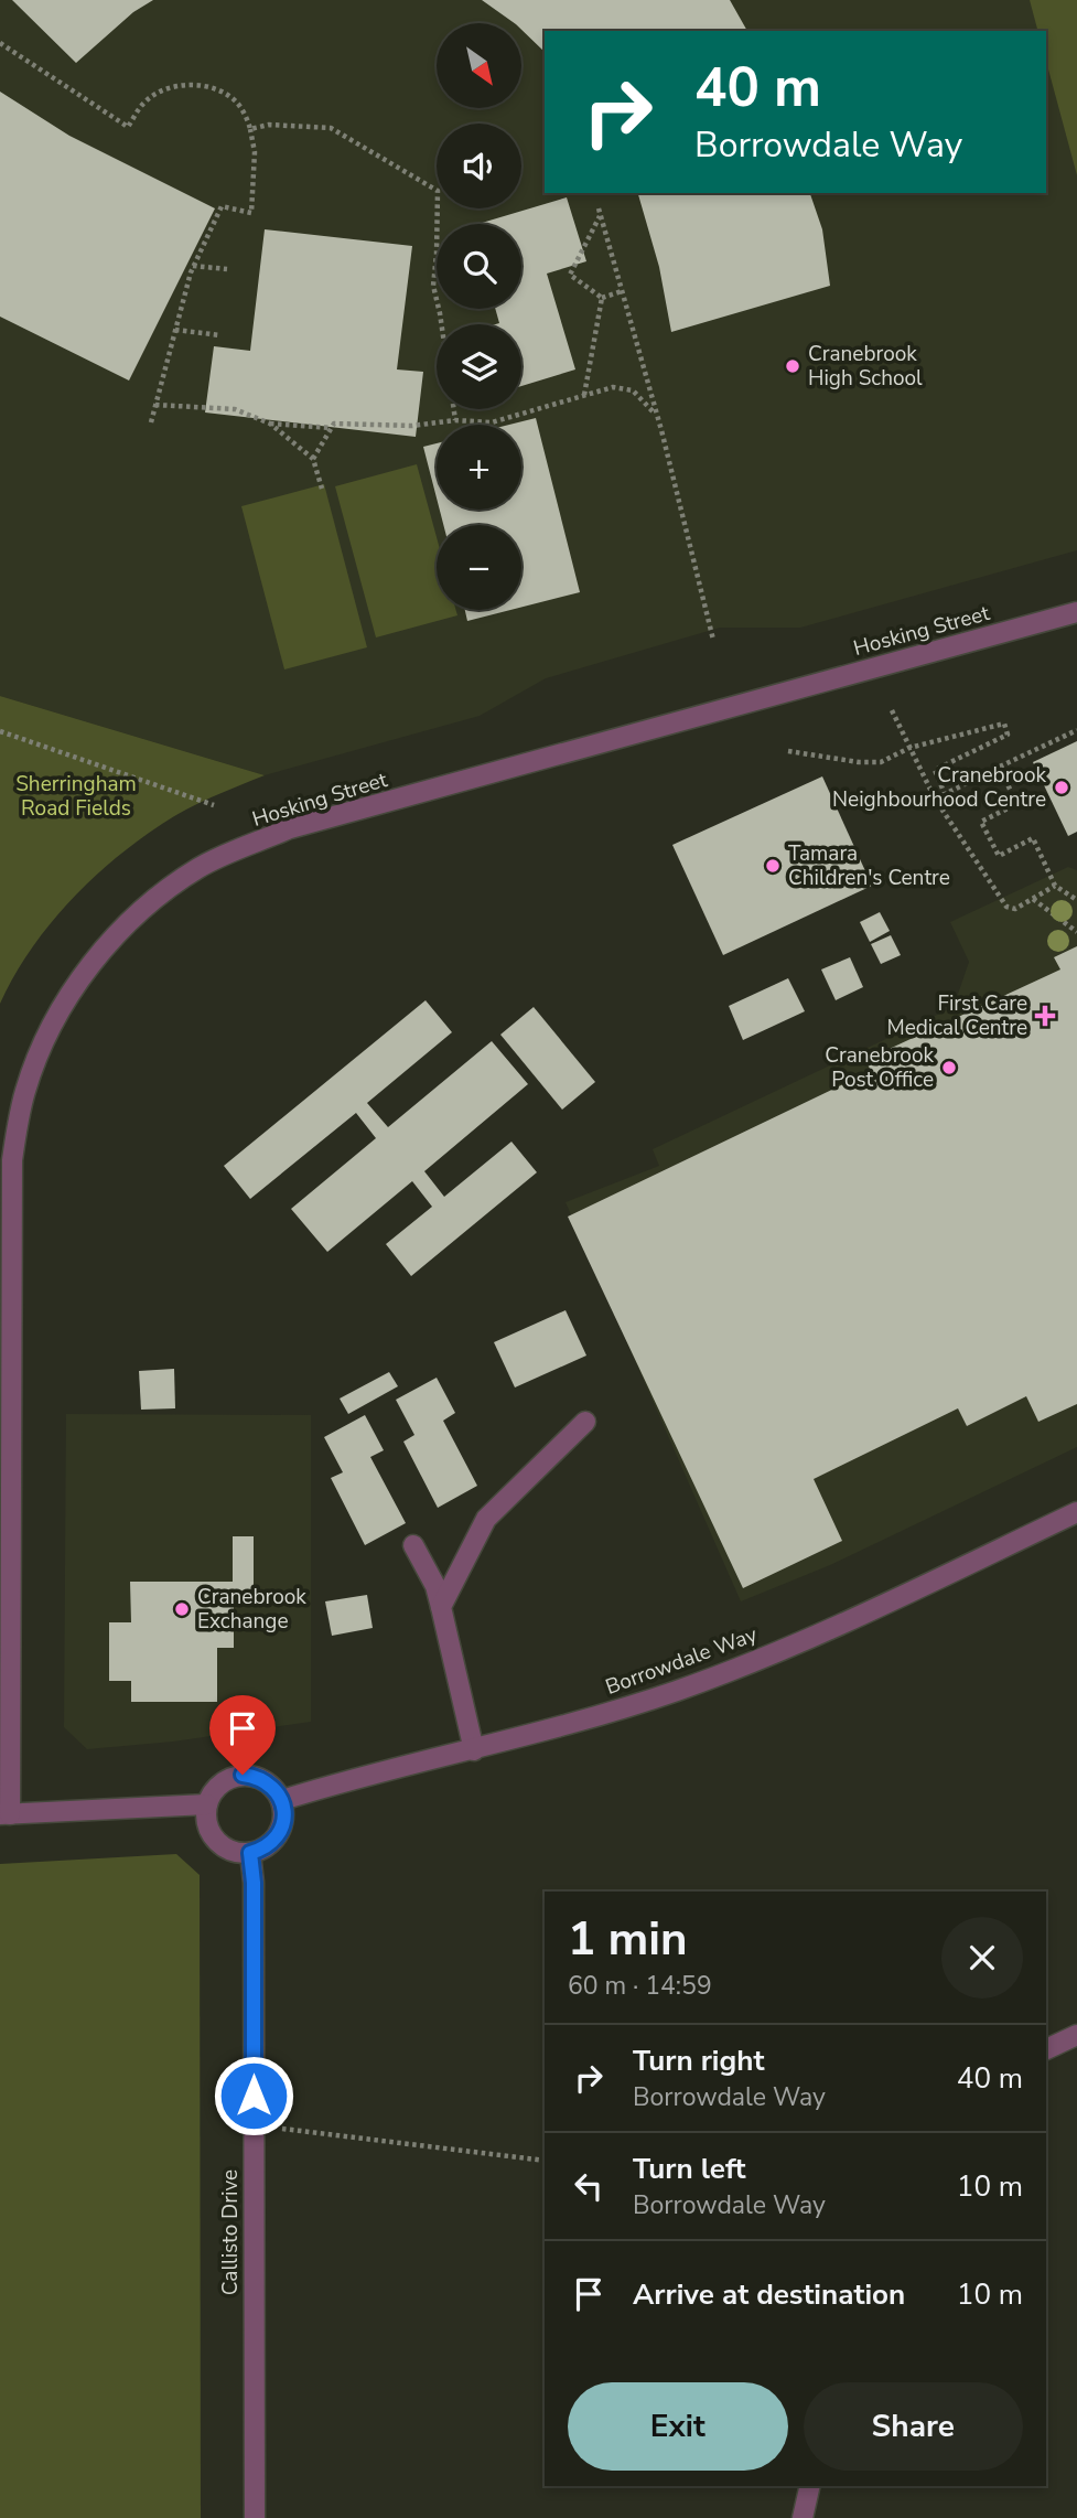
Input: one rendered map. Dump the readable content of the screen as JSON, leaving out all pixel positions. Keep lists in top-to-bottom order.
{
  "streets": {
    "street": ["Hosking Street", "Borrowdale Way", "Callisto Drive"]
  },
  "crossings": [
    ["Borrowdale Way", "Callisto Drive"]
  ],
  "parks": ["Sherringham Road Fields"],
  "places": {
    "other": [
      "Cranebrook High School",
      "Cranebrook Neighbourhood Centre",
      "Tamara Children's Centre",
      "Cranebrook Post Office",
      "Cranebrook Exchange"
    ],
    "health": ["First Care Medical Centre"]
  },
  "north": "bottom right",
  "page": {
    "map_buttons": ["+", "−"],
    "turn": ["40 m", "Borrowdale Way"],
    "heading": ["1 min", "60 m · 14:59"],
    "list": [
      {
        "name": "Turn right",
        "note": "Borrowdale Way",
        "value": "40 m"
      },
      {
        "name": "Turn left",
        "note": "Borrowdale Way",
        "value": "10 m"
      },
      {
        "name": "Arrive at destination",
        "value": "10 m"
      }
    ],
    "buttons": ["Exit", "Share"]
  }
}
